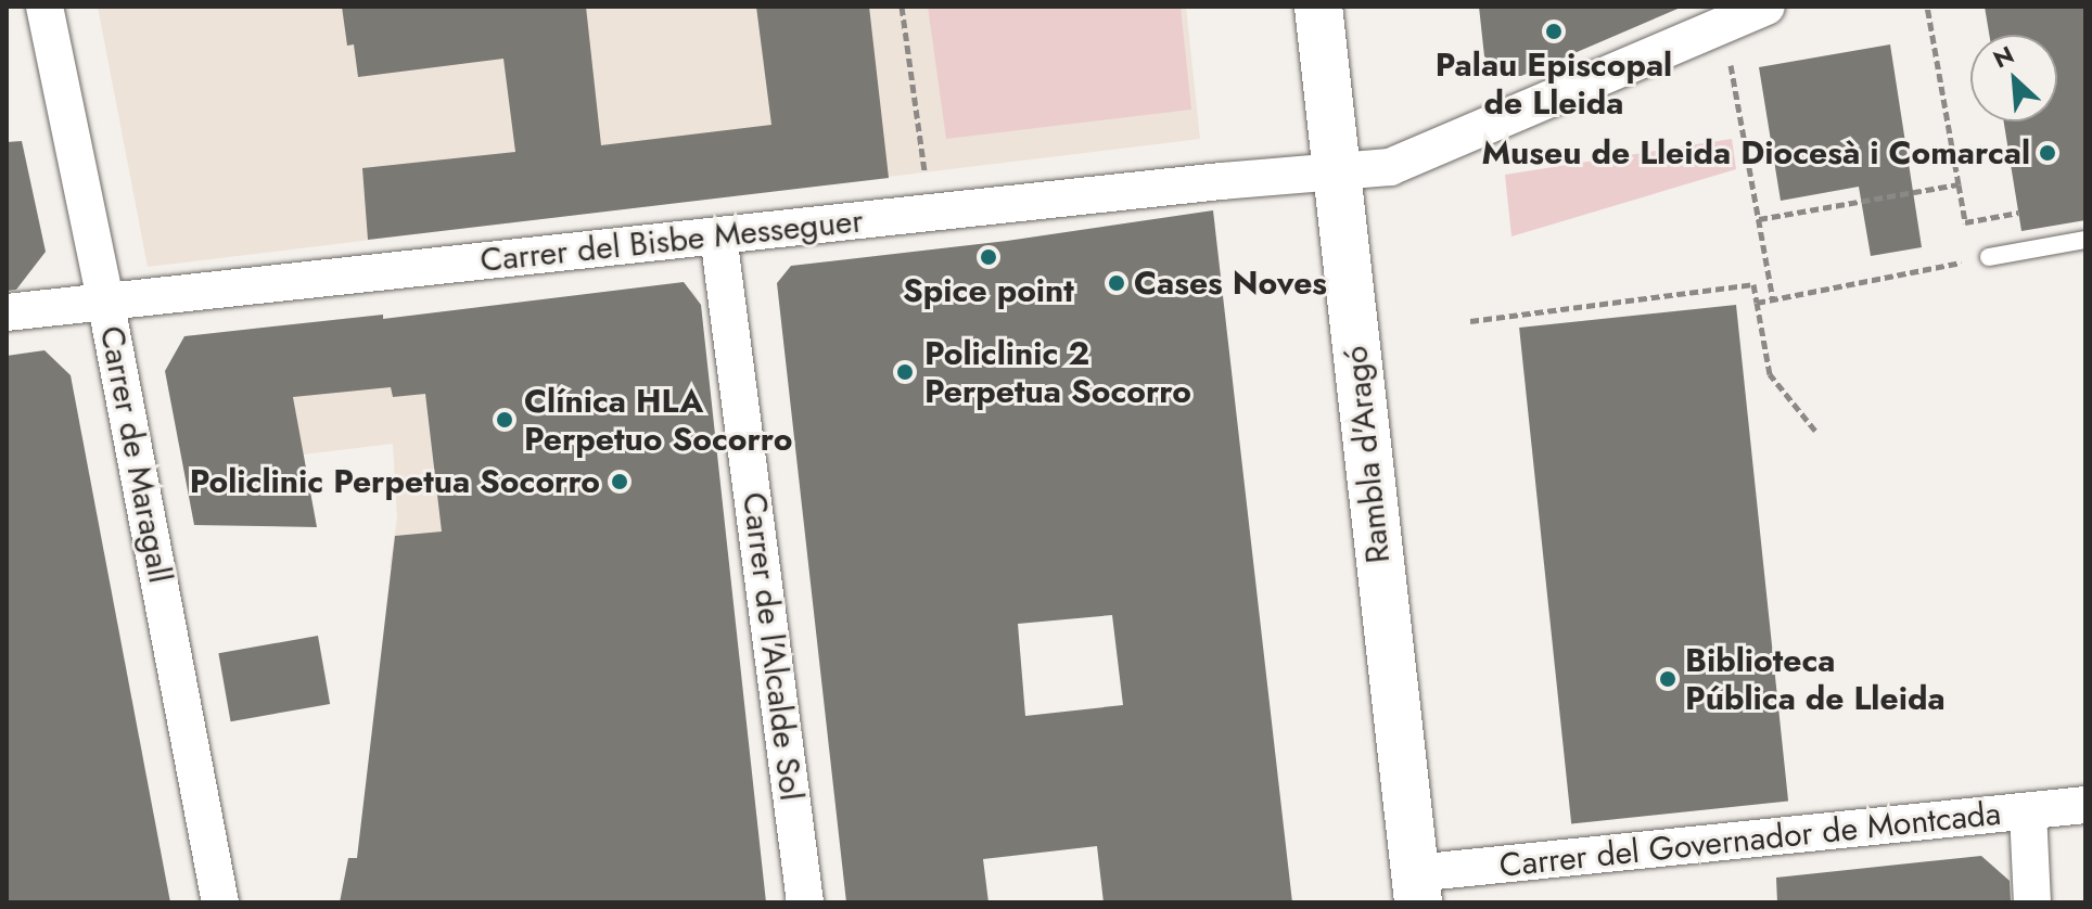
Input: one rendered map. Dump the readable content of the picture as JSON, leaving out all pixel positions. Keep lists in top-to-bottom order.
{
  "streets": {
    "main road": ["Rambla d'Aragó"],
    "street": [
      "Carrer del Bisbe Messeguer",
      "Carrer de Maragall",
      "Carrer de l'Alcalde Sol",
      "Carrer del Governador de Montcada"
    ]
  },
  "crossings": [
    ["Carrer del Bisbe Messeguer", "Carrer de Maragall"],
    ["Carrer del Bisbe Messeguer", "Rambla d'Aragó"],
    ["Carrer del Bisbe Messeguer", "Carrer de l'Alcalde Sol"],
    ["Rambla d'Aragó", "Carrer del Governador de Montcada"]
  ],
  "places": [
    "Palau Episcopal de Lleida",
    "Museu de Lleida Diocesà i Comarcal",
    "Spice point",
    "Cases Noves",
    "Policlinic 2 Perpetua Socorro",
    "Clínica HLA Perpetuo Socorro",
    "Policlinic Perpetua Socorro",
    "Biblioteca Pública de Lleida"
  ],
  "north": "top left"
}
